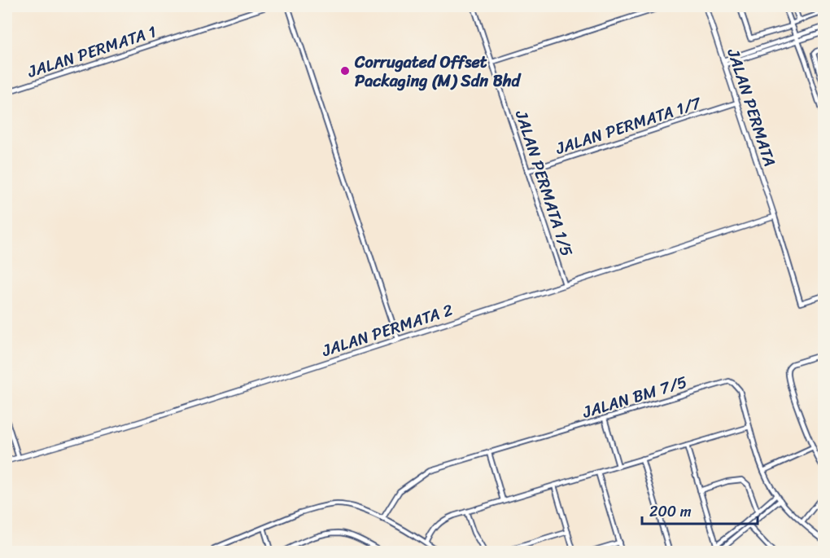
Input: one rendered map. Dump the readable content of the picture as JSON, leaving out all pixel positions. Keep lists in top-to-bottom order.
{
  "streets": {
    "street": [
      "JALAN PERMATA 1",
      "JALAN PERMATA",
      "JALAN PERMATA 1/7",
      "JALAN PERMATA 1/5",
      "JALAN PERMATA 2",
      "JALAN BM 7/5"
    ]
  },
  "crossings": [
    ["JALAN PERMATA", "JALAN PERMATA 1/7"],
    ["JALAN PERMATA", "JALAN PERMATA 2"],
    ["JALAN PERMATA 1/7", "JALAN PERMATA 1/5"],
    ["JALAN PERMATA 1/5", "JALAN PERMATA 2"]
  ],
  "places": ["Corrugated Offset Packaging (M) Sdn Bhd"],
  "scale_bar": "200 m"
}
